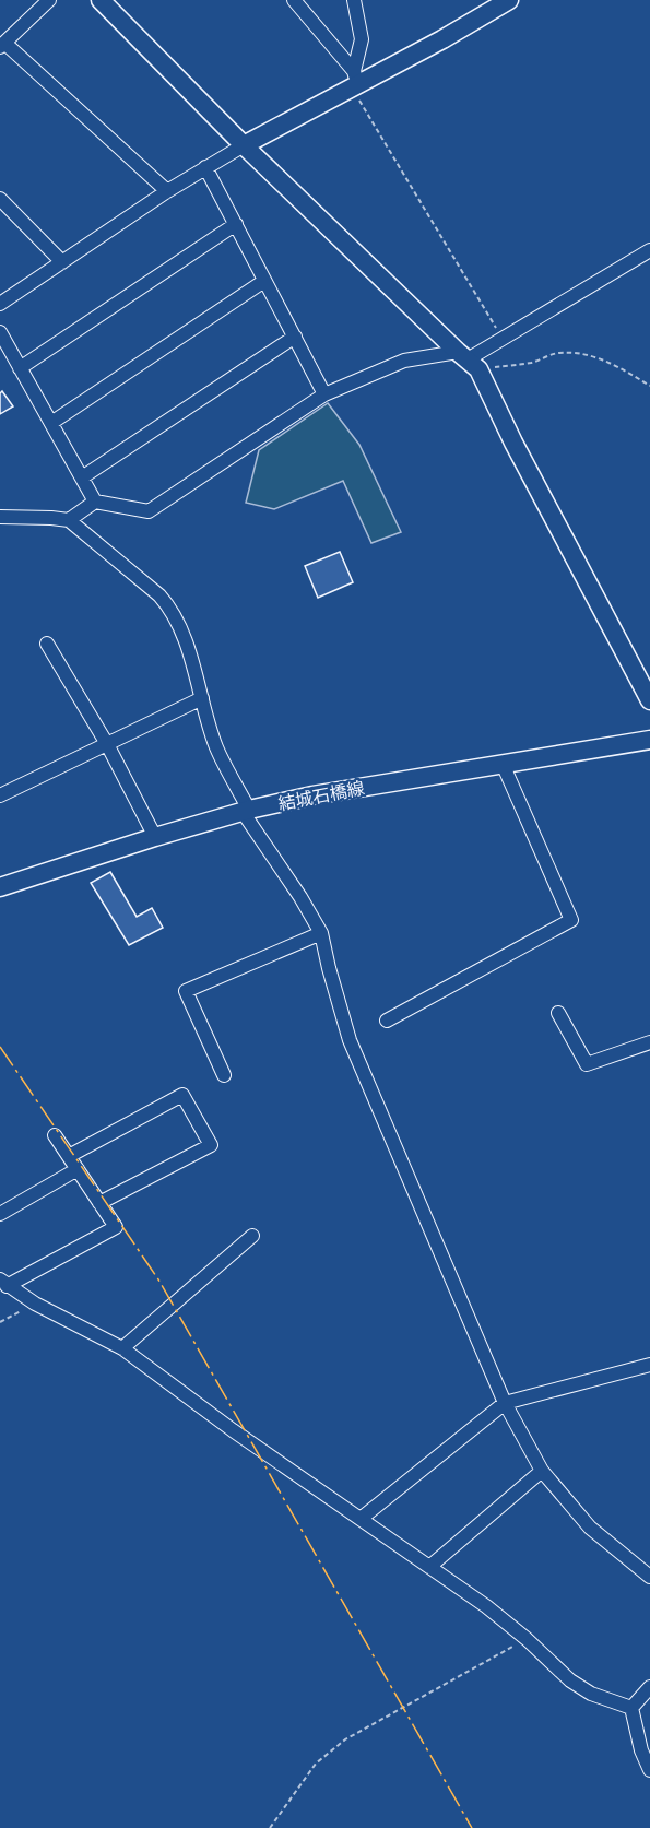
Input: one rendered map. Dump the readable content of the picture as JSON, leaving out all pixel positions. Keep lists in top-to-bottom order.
{
  "streets": {
    "street": ["結城石橋線"]
  }
}
